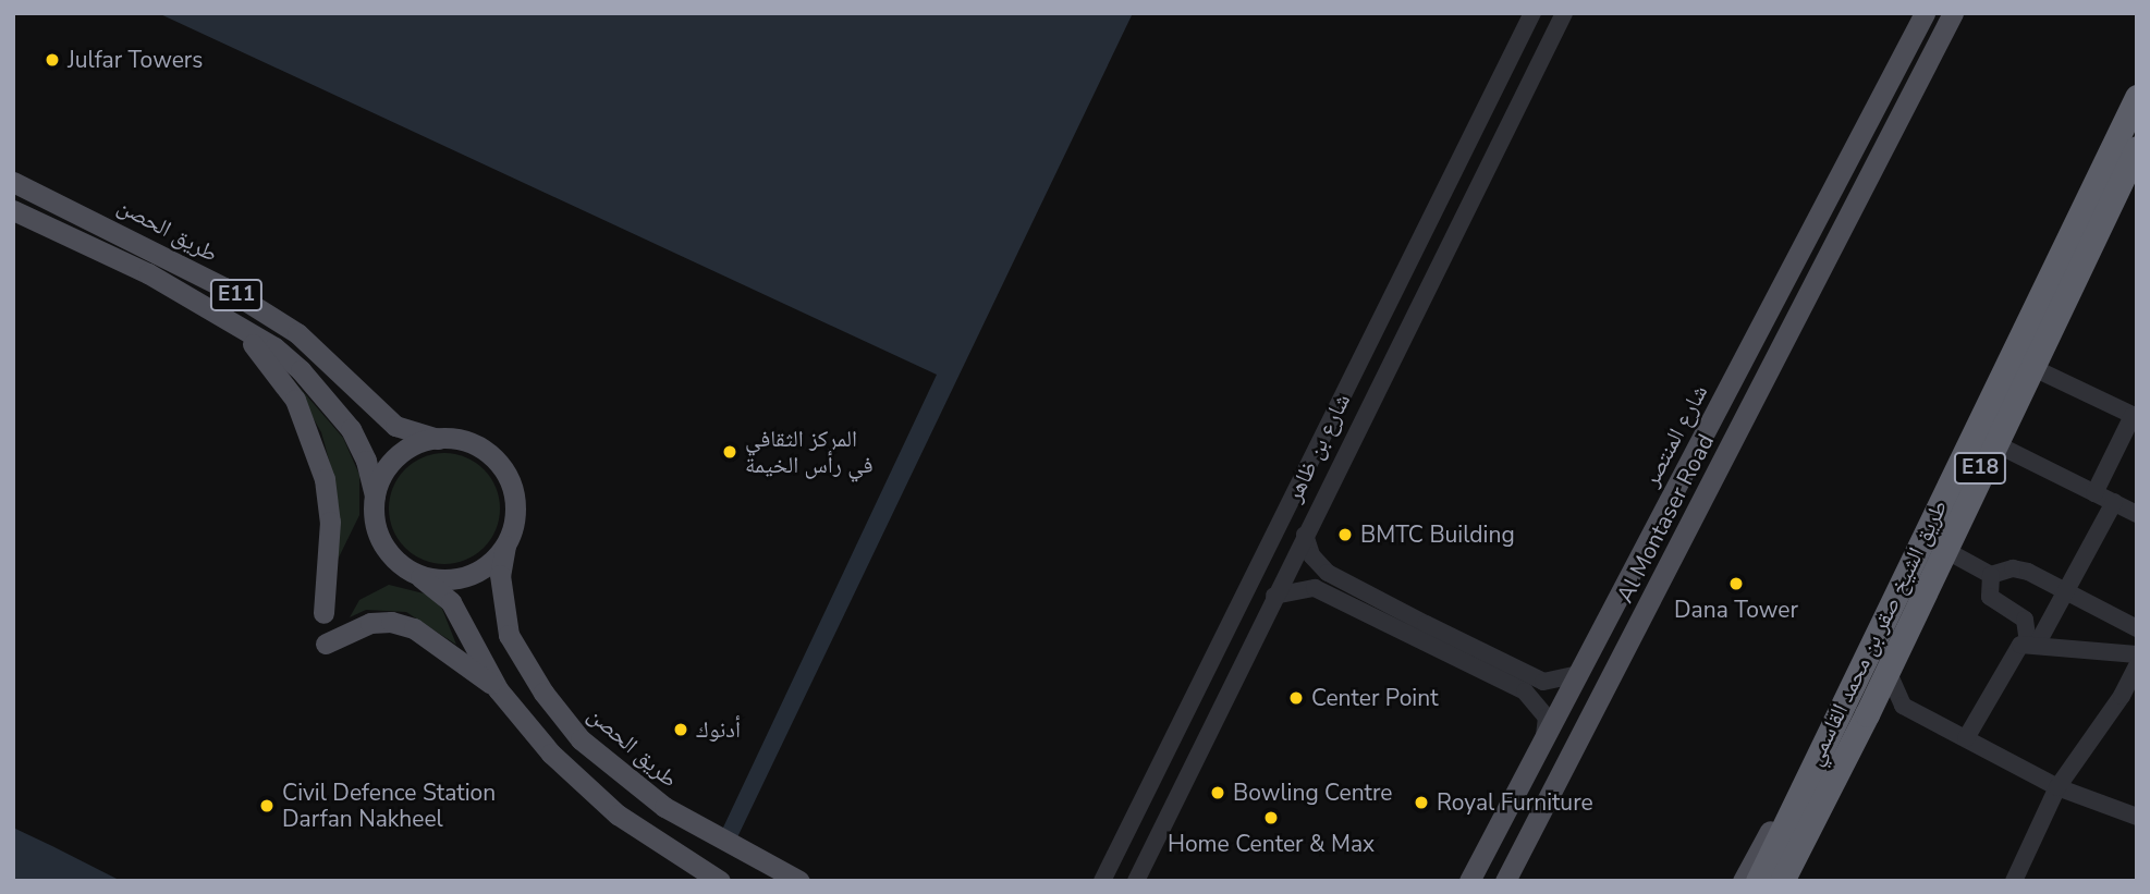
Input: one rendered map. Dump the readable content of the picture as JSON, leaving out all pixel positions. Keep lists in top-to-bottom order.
{
  "streets": {
    "highway": ["E18", "طريق الشيخ صقر بن محمد القاسمي"],
    "main road": [
      "طريق الحصن",
      "E11",
      "شارع المنتصر",
      "Al Montaser Road"
    ],
    "street": ["شارع بن ظاهر"]
  },
  "places": [
    "Julfar Towers",
    "المركز الثقافي في رأس الخيمة",
    "BMTC Building",
    "Dana Tower",
    "Center Point",
    "أدنوك",
    "Bowling Centre",
    "Royal Furniture",
    "Civil Defence Station Darfan Nakheel",
    "Home Center & Max"
  ]
}
